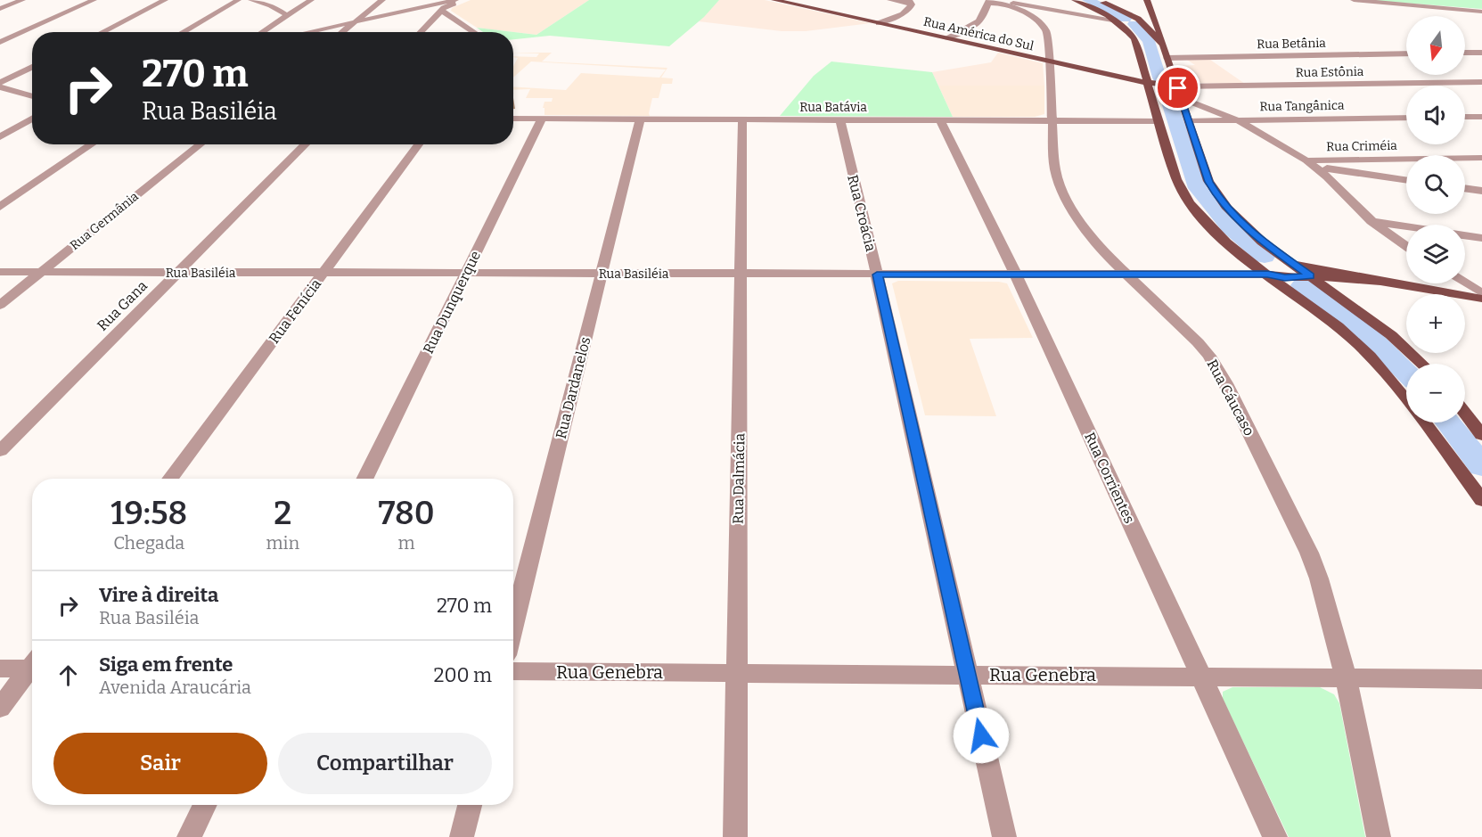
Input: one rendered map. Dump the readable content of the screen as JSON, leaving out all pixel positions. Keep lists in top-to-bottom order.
{
  "streets": {
    "main road": ["Rua América do Sul"],
    "street": [
      "Rua Betânia",
      "Rua Estônia",
      "Rua Tangânica",
      "Rua Batávia",
      "Rua Criméia",
      "Rua Croácia",
      "Rua Germânia",
      "Rua Basiléia",
      "Rua Dunquerque",
      "Rua Gana",
      "Rua Fenícia",
      "Rua Dardanelos",
      "Rua Cáucaso",
      "Rua Corrientes",
      "Rua Dalmácia",
      "Rua Genebra"
    ]
  },
  "crossings": [
    ["Rua América do Sul", "Rua Estônia"],
    ["Rua América do Sul", "Rua Cáucaso"],
    ["Rua Batávia", "Rua Croácia"],
    ["Rua Batávia", "Rua Dunquerque"],
    ["Rua Batávia", "Rua Dardanelos"],
    ["Rua Batávia", "Rua Cáucaso"],
    ["Rua Batávia", "Rua Corrientes"],
    ["Rua Batávia", "Rua Dalmácia"],
    ["Rua Croácia", "Rua Basiléia"],
    ["Rua Croácia", "Rua Genebra"],
    ["Rua Germânia", "Rua Basiléia"],
    ["Rua Basiléia", "Rua Dunquerque"],
    ["Rua Basiléia", "Rua Gana"],
    ["Rua Basiléia", "Rua Fenícia"],
    ["Rua Basiléia", "Rua Dardanelos"],
    ["Rua Basiléia", "Rua Cáucaso"],
    ["Rua Basiléia", "Rua Corrientes"],
    ["Rua Basiléia", "Rua Dalmácia"],
    ["Rua Cáucaso", "Rua Genebra"],
    ["Rua Corrientes", "Rua Genebra"],
    ["Rua Dalmácia", "Rua Genebra"]
  ],
  "north": "bottom",
  "page": {
    "map_buttons": ["+", "−"],
    "turn": ["270 m", "Rua Basiléia"],
    "eta": [
      "19:58",
      "Chegada",
      "2",
      "min",
      "780",
      "m"
    ],
    "list": [
      {
        "name": "Vire à direita",
        "note": "Rua Basiléia",
        "value": "270 m"
      },
      {
        "name": "Siga em frente",
        "note": "Avenida Araucária",
        "value": "200 m"
      }
    ],
    "buttons": ["Sair", "Compartilhar"]
  }
}
